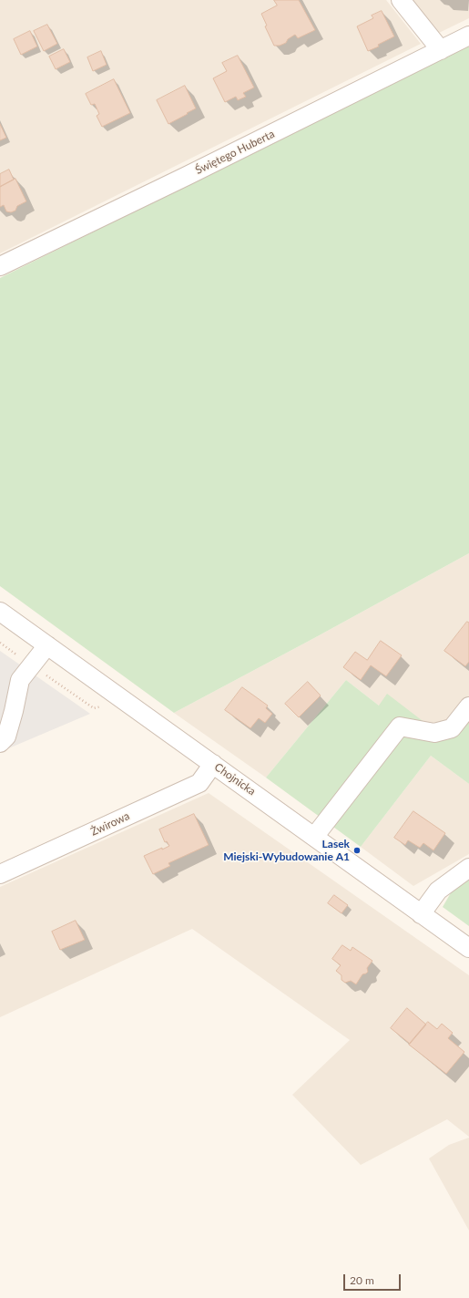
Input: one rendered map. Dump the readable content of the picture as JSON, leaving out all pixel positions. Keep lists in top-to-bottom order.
{
  "streets": {
    "street": ["Świętego Huberta", "Chojnicka", "Żwirowa"]
  },
  "crossings": [
    ["Chojnicka", "Żwirowa"]
  ],
  "places": ["Lasek Miejski-Wybudowanie A1"],
  "scale_bar": "20 m"
}
